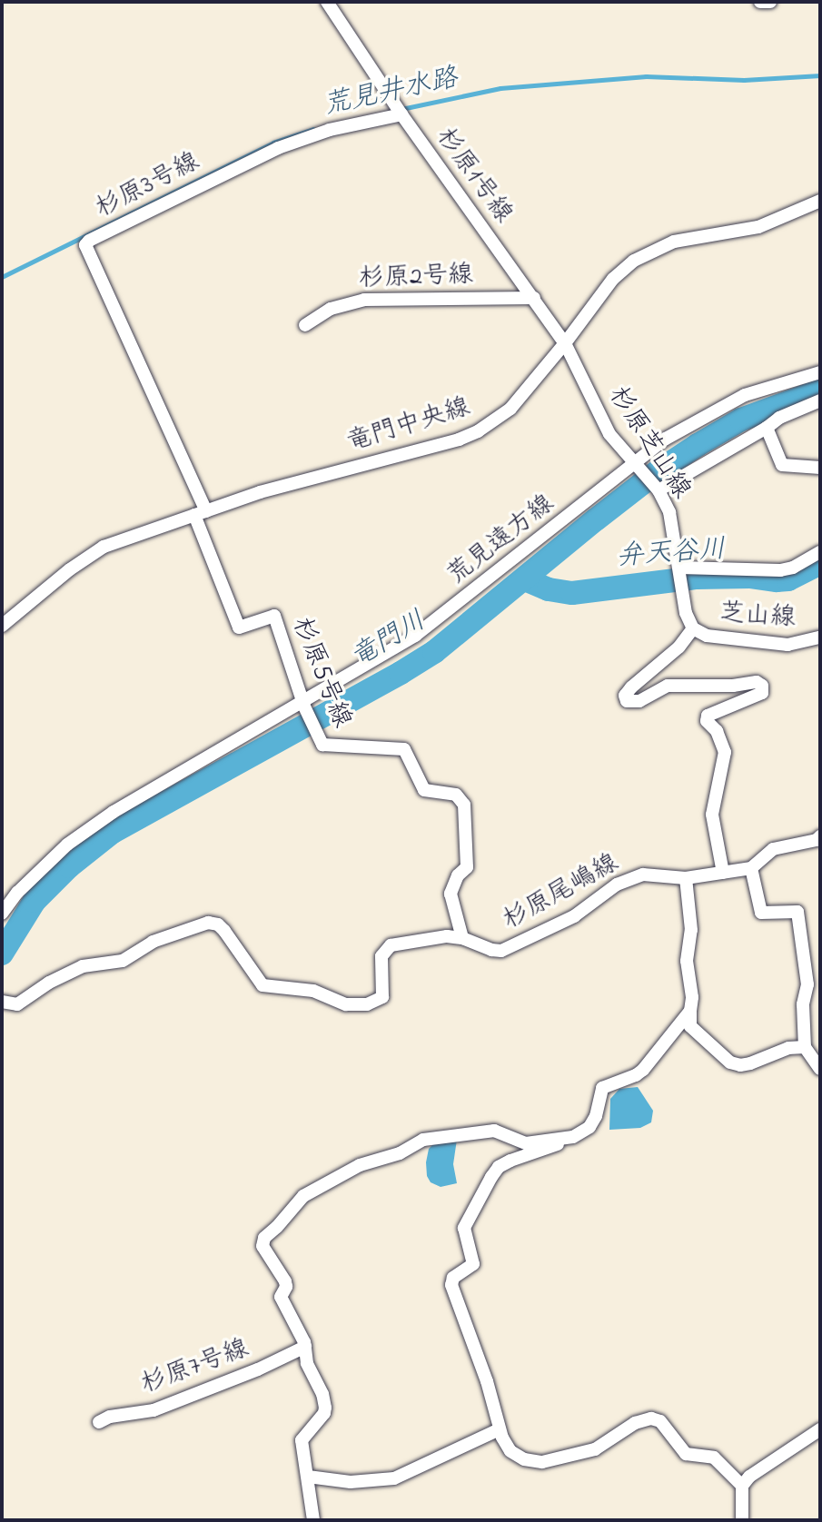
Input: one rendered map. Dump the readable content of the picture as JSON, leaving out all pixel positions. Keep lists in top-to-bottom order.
{
  "streets": {
    "street": [
      "杉原1号線",
      "杉原3号線",
      "杉原2号線",
      "竜門中央線",
      "杉原芝山線",
      "荒見遠方線",
      "芝山線",
      "杉原5号線",
      "杉原尾嶋線",
      "杉原7号線"
    ]
  },
  "crossings": [
    ["杉原1号線", "杉原3号線"],
    ["杉原1号線", "杉原2号線"],
    ["杉原1号線", "竜門中央線"],
    ["杉原1号線", "杉原芝山線"],
    ["杉原3号線", "竜門中央線"],
    ["杉原3号線", "杉原5号線"],
    ["竜門中央線", "杉原芝山線"],
    ["竜門中央線", "杉原5号線"],
    ["杉原芝山線", "荒見遠方線"],
    ["杉原芝山線", "芝山線"],
    ["荒見遠方線", "杉原5号線"],
    ["杉原5号線", "杉原尾嶋線"]
  ],
  "water": ["荒見井水路", "弁天谷川", "竜門川"]
}
